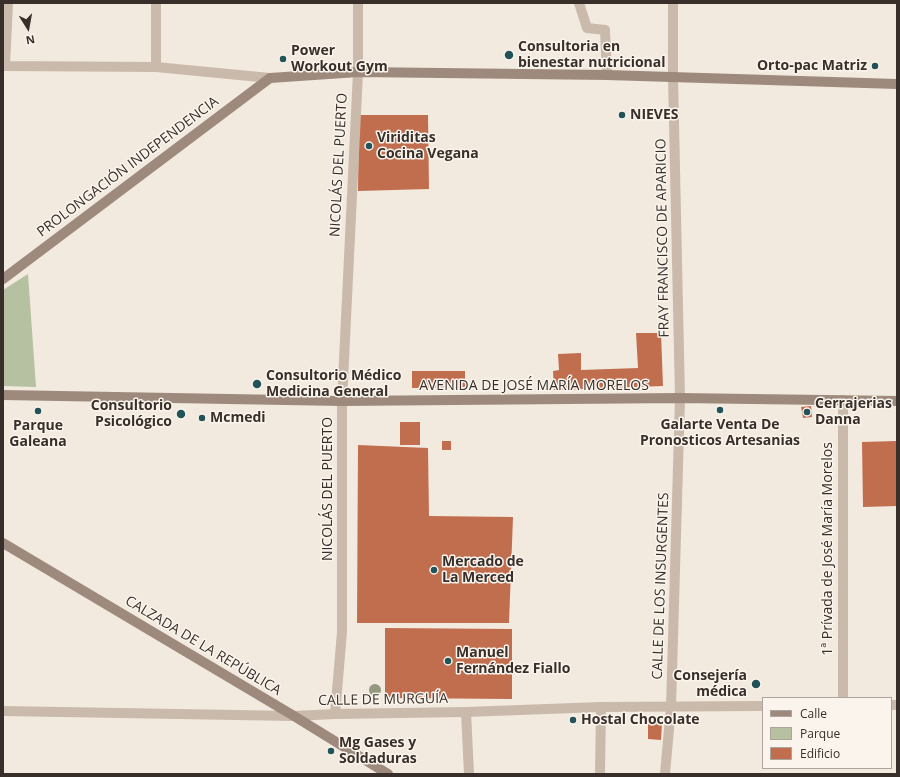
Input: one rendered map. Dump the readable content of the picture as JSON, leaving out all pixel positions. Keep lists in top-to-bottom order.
{
  "streets": {
    "main road": ["PROLONGACIÓN INDEPENDENCIA", "AVENIDA DE JOSÉ MARÍA MORELOS", "CALZADA DE LA REPÚBLICA"],
    "street": [
      "NICOLÁS DEL PUERTO",
      "FRAY FRANCISCO DE APARICIO",
      "1ª Prívada de José María Morelos",
      "CALLE DE LOS INSURGENTES",
      "CALLE DE MURGUÍA"
    ]
  },
  "crossings": [
    ["NICOLÁS DEL PUERTO", "AVENIDA DE JOSÉ MARÍA MORELOS"],
    ["NICOLÁS DEL PUERTO", "CALLE DE MURGUÍA"],
    ["FRAY FRANCISCO DE APARICIO", "AVENIDA DE JOSÉ MARÍA MORELOS"],
    ["FRAY FRANCISCO DE APARICIO", "CALLE DE LOS INSURGENTES"],
    ["AVENIDA DE JOSÉ MARÍA MORELOS", "1ª Prívada de José María Morelos"],
    ["AVENIDA DE JOSÉ MARÍA MORELOS", "CALLE DE LOS INSURGENTES"],
    ["CALLE DE LOS INSURGENTES", "CALLE DE MURGUÍA"],
    ["CALZADA DE LA REPÚBLICA", "CALLE DE MURGUÍA"]
  ],
  "places": [
    "Consultoria en bienestar nutricional",
    "Power Workout Gym",
    "Orto-pac Matriz",
    "NIEVES",
    "Viriditas Cocina Vegana",
    "Consultorio Médico Medicina General",
    "Galarte Venta De Pronosticos Artesanias",
    "Parque Galeana",
    "Cerrajerias Danna",
    "Consultorio Psicológico",
    "Mcmedi",
    "Mercado de La Merced",
    "Manuel Fernández Fiallo",
    "Consejería médica",
    "Hostal Chocolate",
    "Mg Gases y Soldaduras"
  ],
  "legend": ["Calle", "Parque", "Edificio"],
  "north": "bottom"
}
